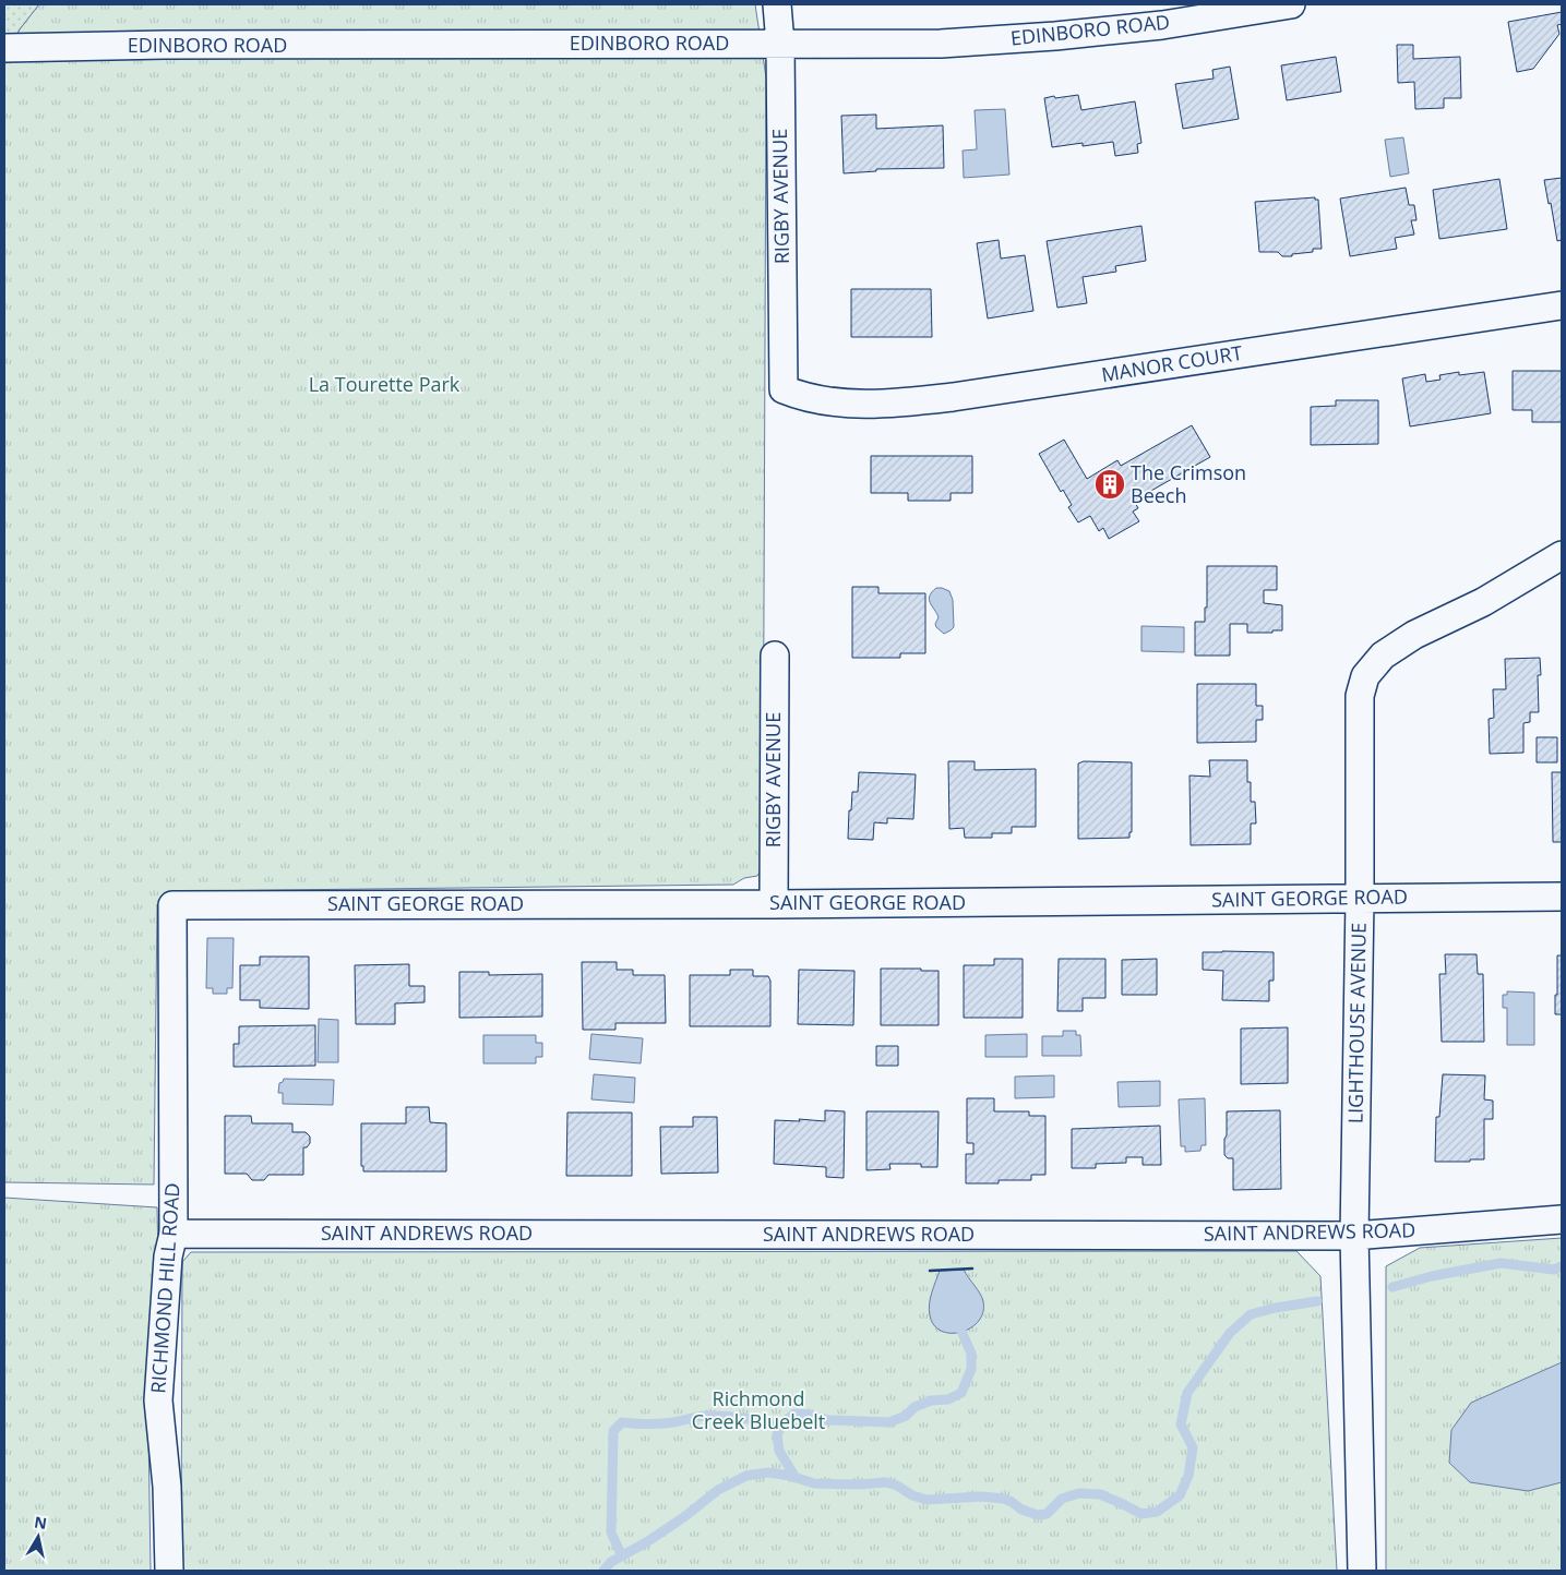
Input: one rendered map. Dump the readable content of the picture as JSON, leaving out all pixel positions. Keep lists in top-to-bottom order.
{
  "streets": {
    "street": [
      "EDINBORO ROAD",
      "RIGBY AVENUE",
      "MANOR COURT",
      "SAINT GEORGE ROAD",
      "LIGHTHOUSE AVENUE",
      "SAINT ANDREWS ROAD",
      "RICHMOND HILL ROAD"
    ]
  },
  "crossings": [
    ["EDINBORO ROAD", "RIGBY AVENUE"],
    ["RIGBY AVENUE", "MANOR COURT"],
    ["RIGBY AVENUE", "SAINT GEORGE ROAD"],
    ["SAINT GEORGE ROAD", "LIGHTHOUSE AVENUE"],
    ["SAINT GEORGE ROAD", "RICHMOND HILL ROAD"],
    ["LIGHTHOUSE AVENUE", "SAINT ANDREWS ROAD"],
    ["SAINT ANDREWS ROAD", "RICHMOND HILL ROAD"]
  ],
  "parks": ["La Tourette Park", "Richmond Creek Bluebelt"],
  "places": {
    "building": ["The Crimson Beech"]
  },
  "north": "top"
}
